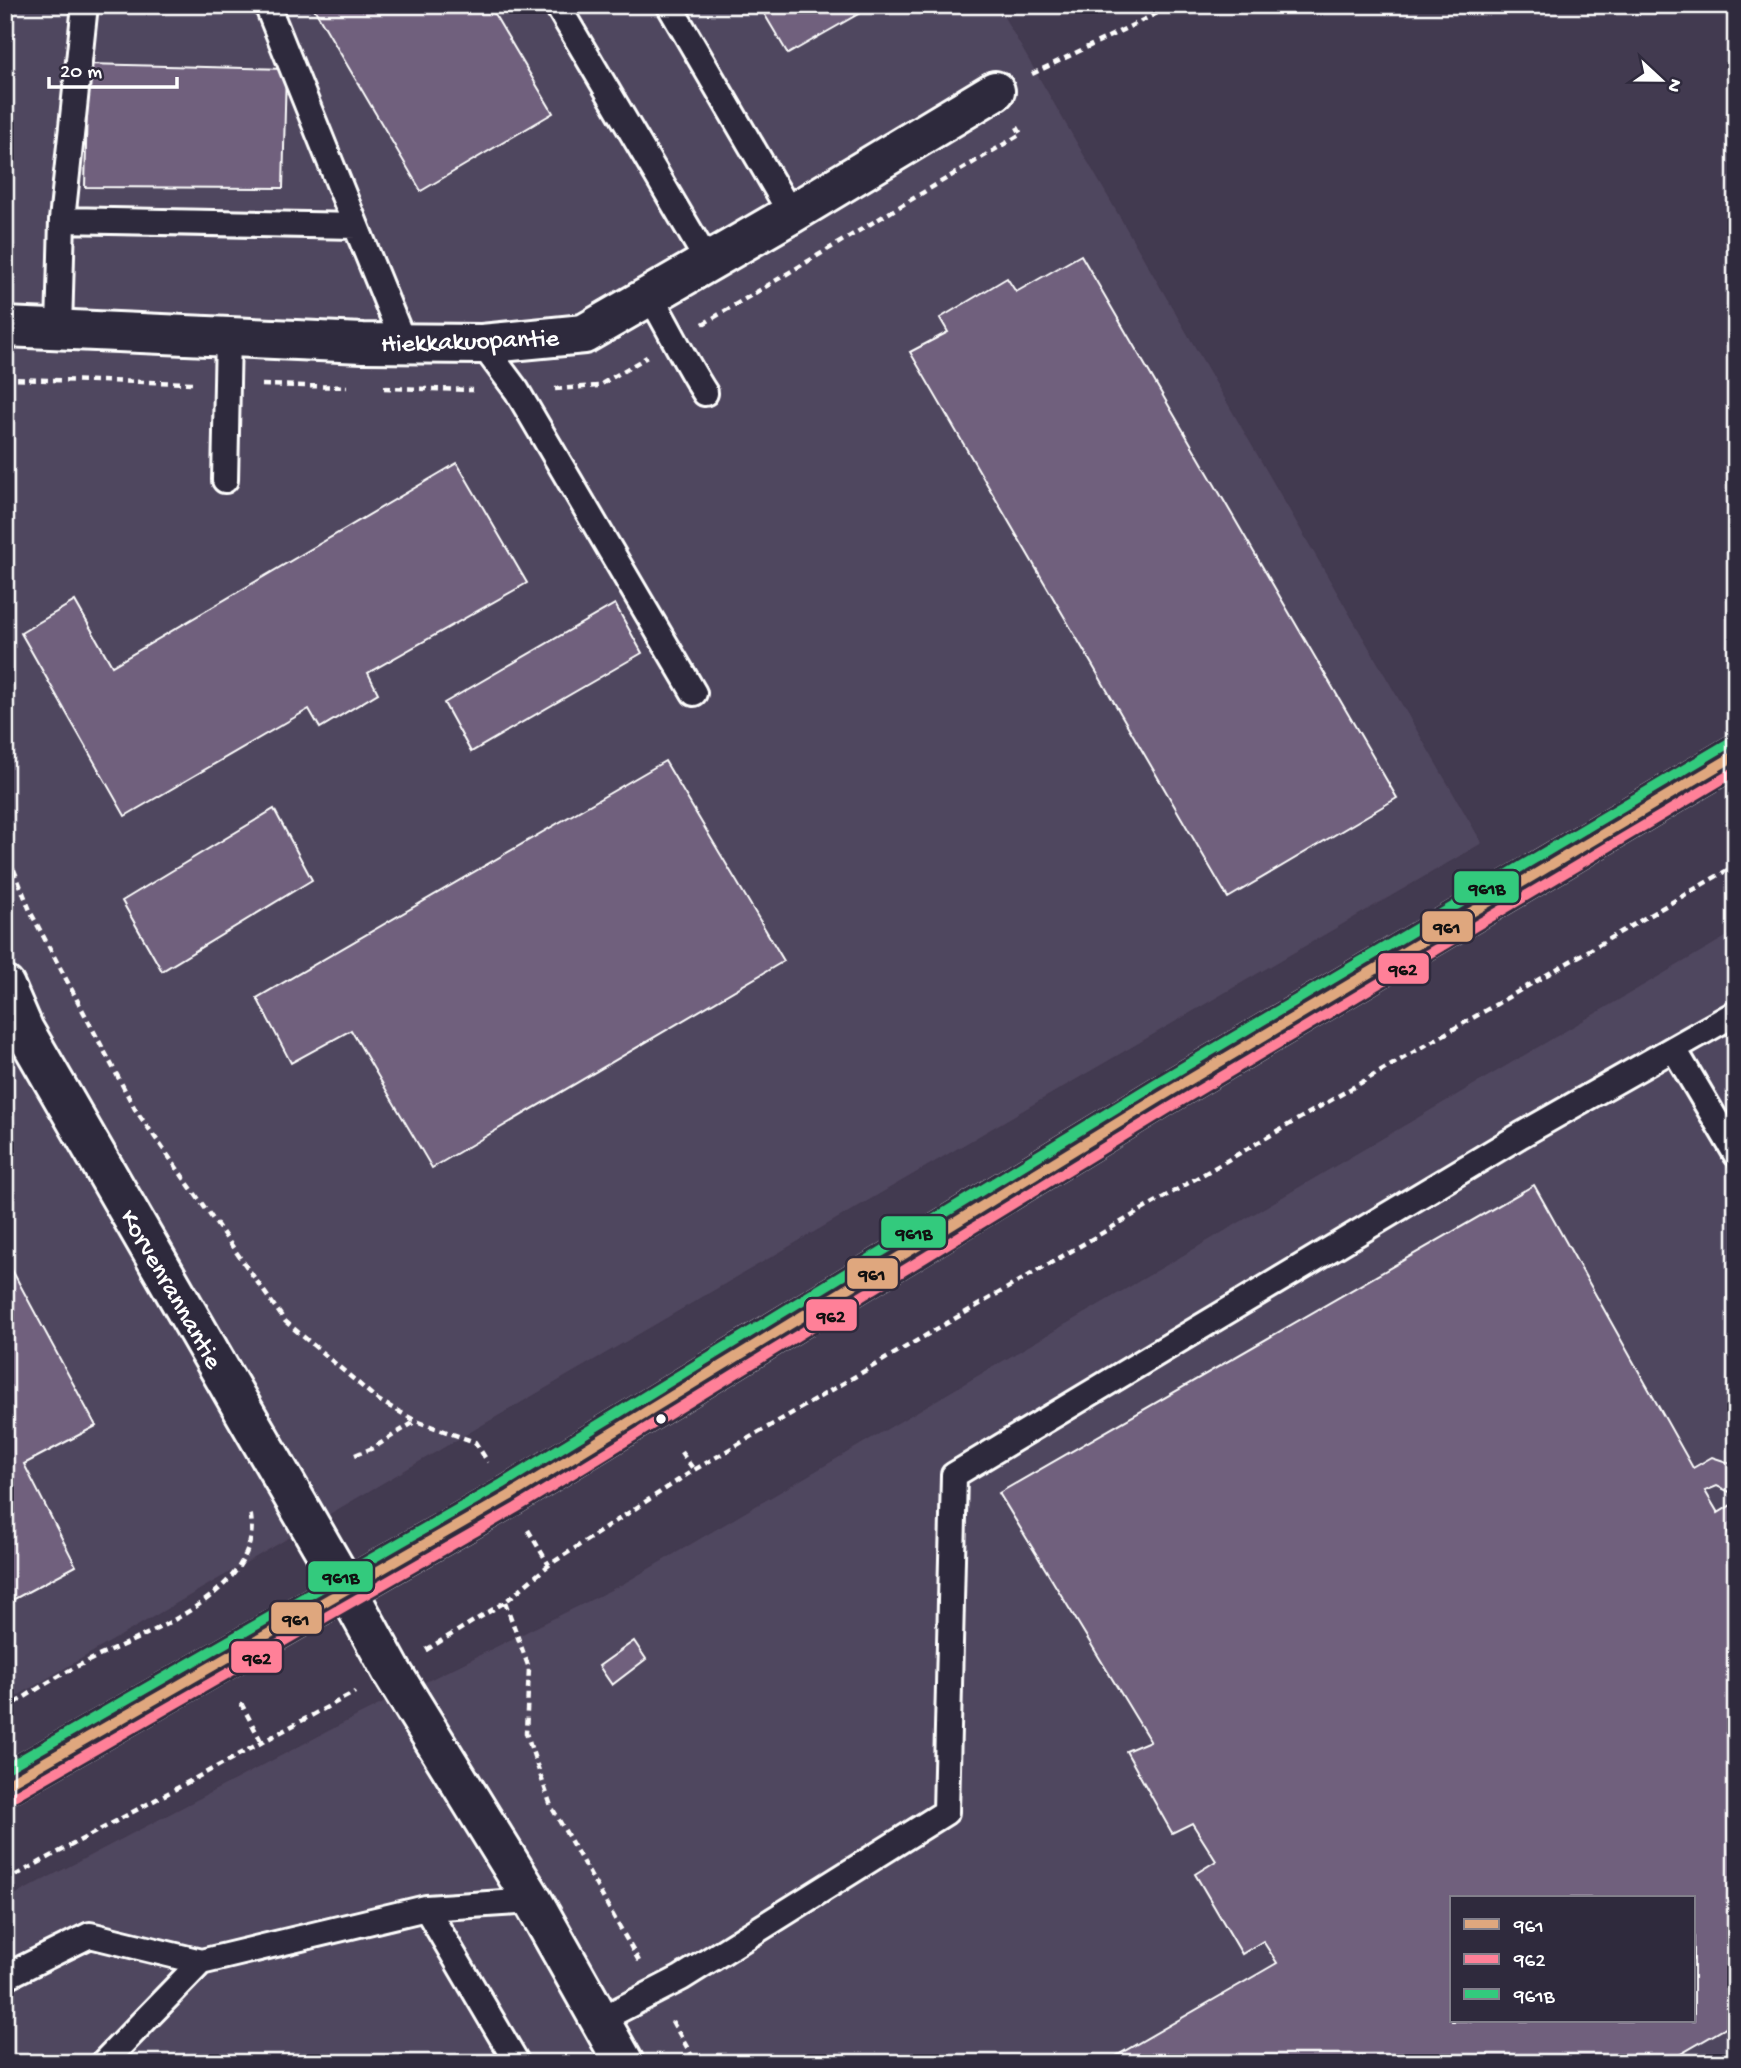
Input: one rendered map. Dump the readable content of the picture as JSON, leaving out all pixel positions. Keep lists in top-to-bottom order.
{
  "streets": {
    "street": ["Hiekkakuopantie", "Korvenrannantie"]
  },
  "lines": ["transit line 961B", "transit line 961", "transit line 962"],
  "legend": ["961", "962", "961B"],
  "scale_bar": "20 m",
  "north": "right"
}
